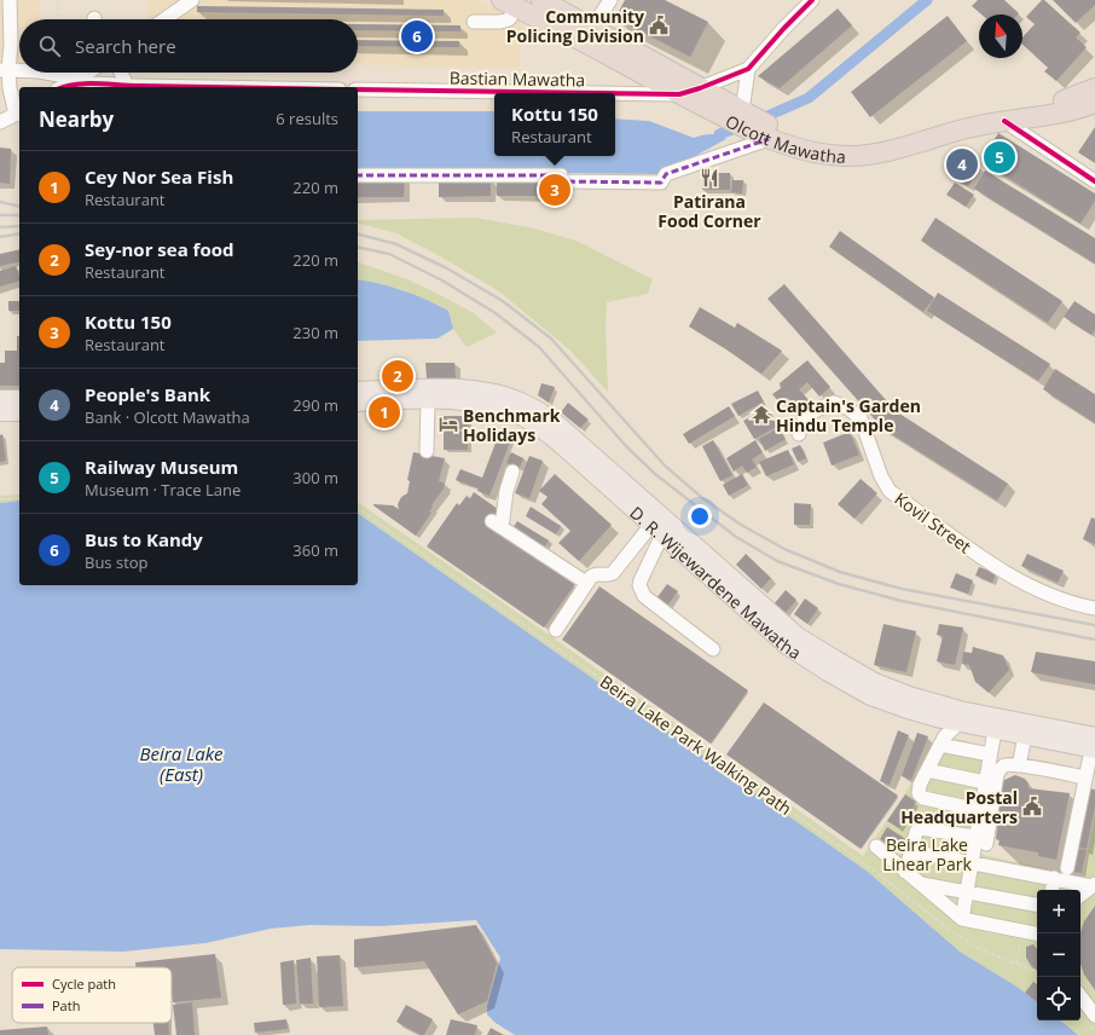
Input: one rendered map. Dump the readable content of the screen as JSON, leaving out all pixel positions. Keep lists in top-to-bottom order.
{
  "streets": {
    "highway": ["Olcott Mawatha"],
    "main road": ["D. R. Wijewardene Mawatha"],
    "street": ["Bastian Mawatha", "Kovil Street"],
    "path": ["Beira Lake Park Walking Path"]
  },
  "crossings": [
    ["Bastian Mawatha", "Olcott Mawatha"]
  ],
  "water": ["Beira Lake (East)"],
  "parks": ["Beira Lake Linear Park"],
  "places": {
    "public building": ["Community Policing Division", "Postal Headquarters"],
    "restaurant": ["Patirana Food Corner"],
    "temple": ["Captain's Garden Hindu Temple"],
    "hotel": ["Benchmark Holidays"]
  },
  "legend": ["Cycle path", "Path"],
  "north": "top",
  "page": {
    "pins": [
      "6",
      "5",
      "4",
      "3",
      "2",
      "1"
    ],
    "search": "Search here",
    "heading": ["Nearby", "6 results"],
    "popup": ["Kottu 150", "Restaurant"],
    "list": [
      {
        "mark": "1",
        "name": "Cey Nor Sea Fish",
        "note": "Restaurant",
        "value": "220 m"
      },
      {
        "mark": "2",
        "name": "Sey-nor sea food",
        "note": "Restaurant",
        "value": "220 m"
      },
      {
        "mark": "3",
        "name": "Kottu 150",
        "note": "Restaurant",
        "value": "230 m"
      },
      {
        "mark": "4",
        "name": "People's Bank",
        "note": "Bank · Olcott Mawatha",
        "value": "290 m"
      },
      {
        "mark": "5",
        "name": "Railway Museum",
        "note": "Museum · Trace Lane",
        "value": "300 m"
      },
      {
        "mark": "6",
        "name": "Bus to Kandy",
        "note": "Bus stop",
        "value": "360 m"
      }
    ],
    "map_buttons": ["+", "−"]
  }
}
